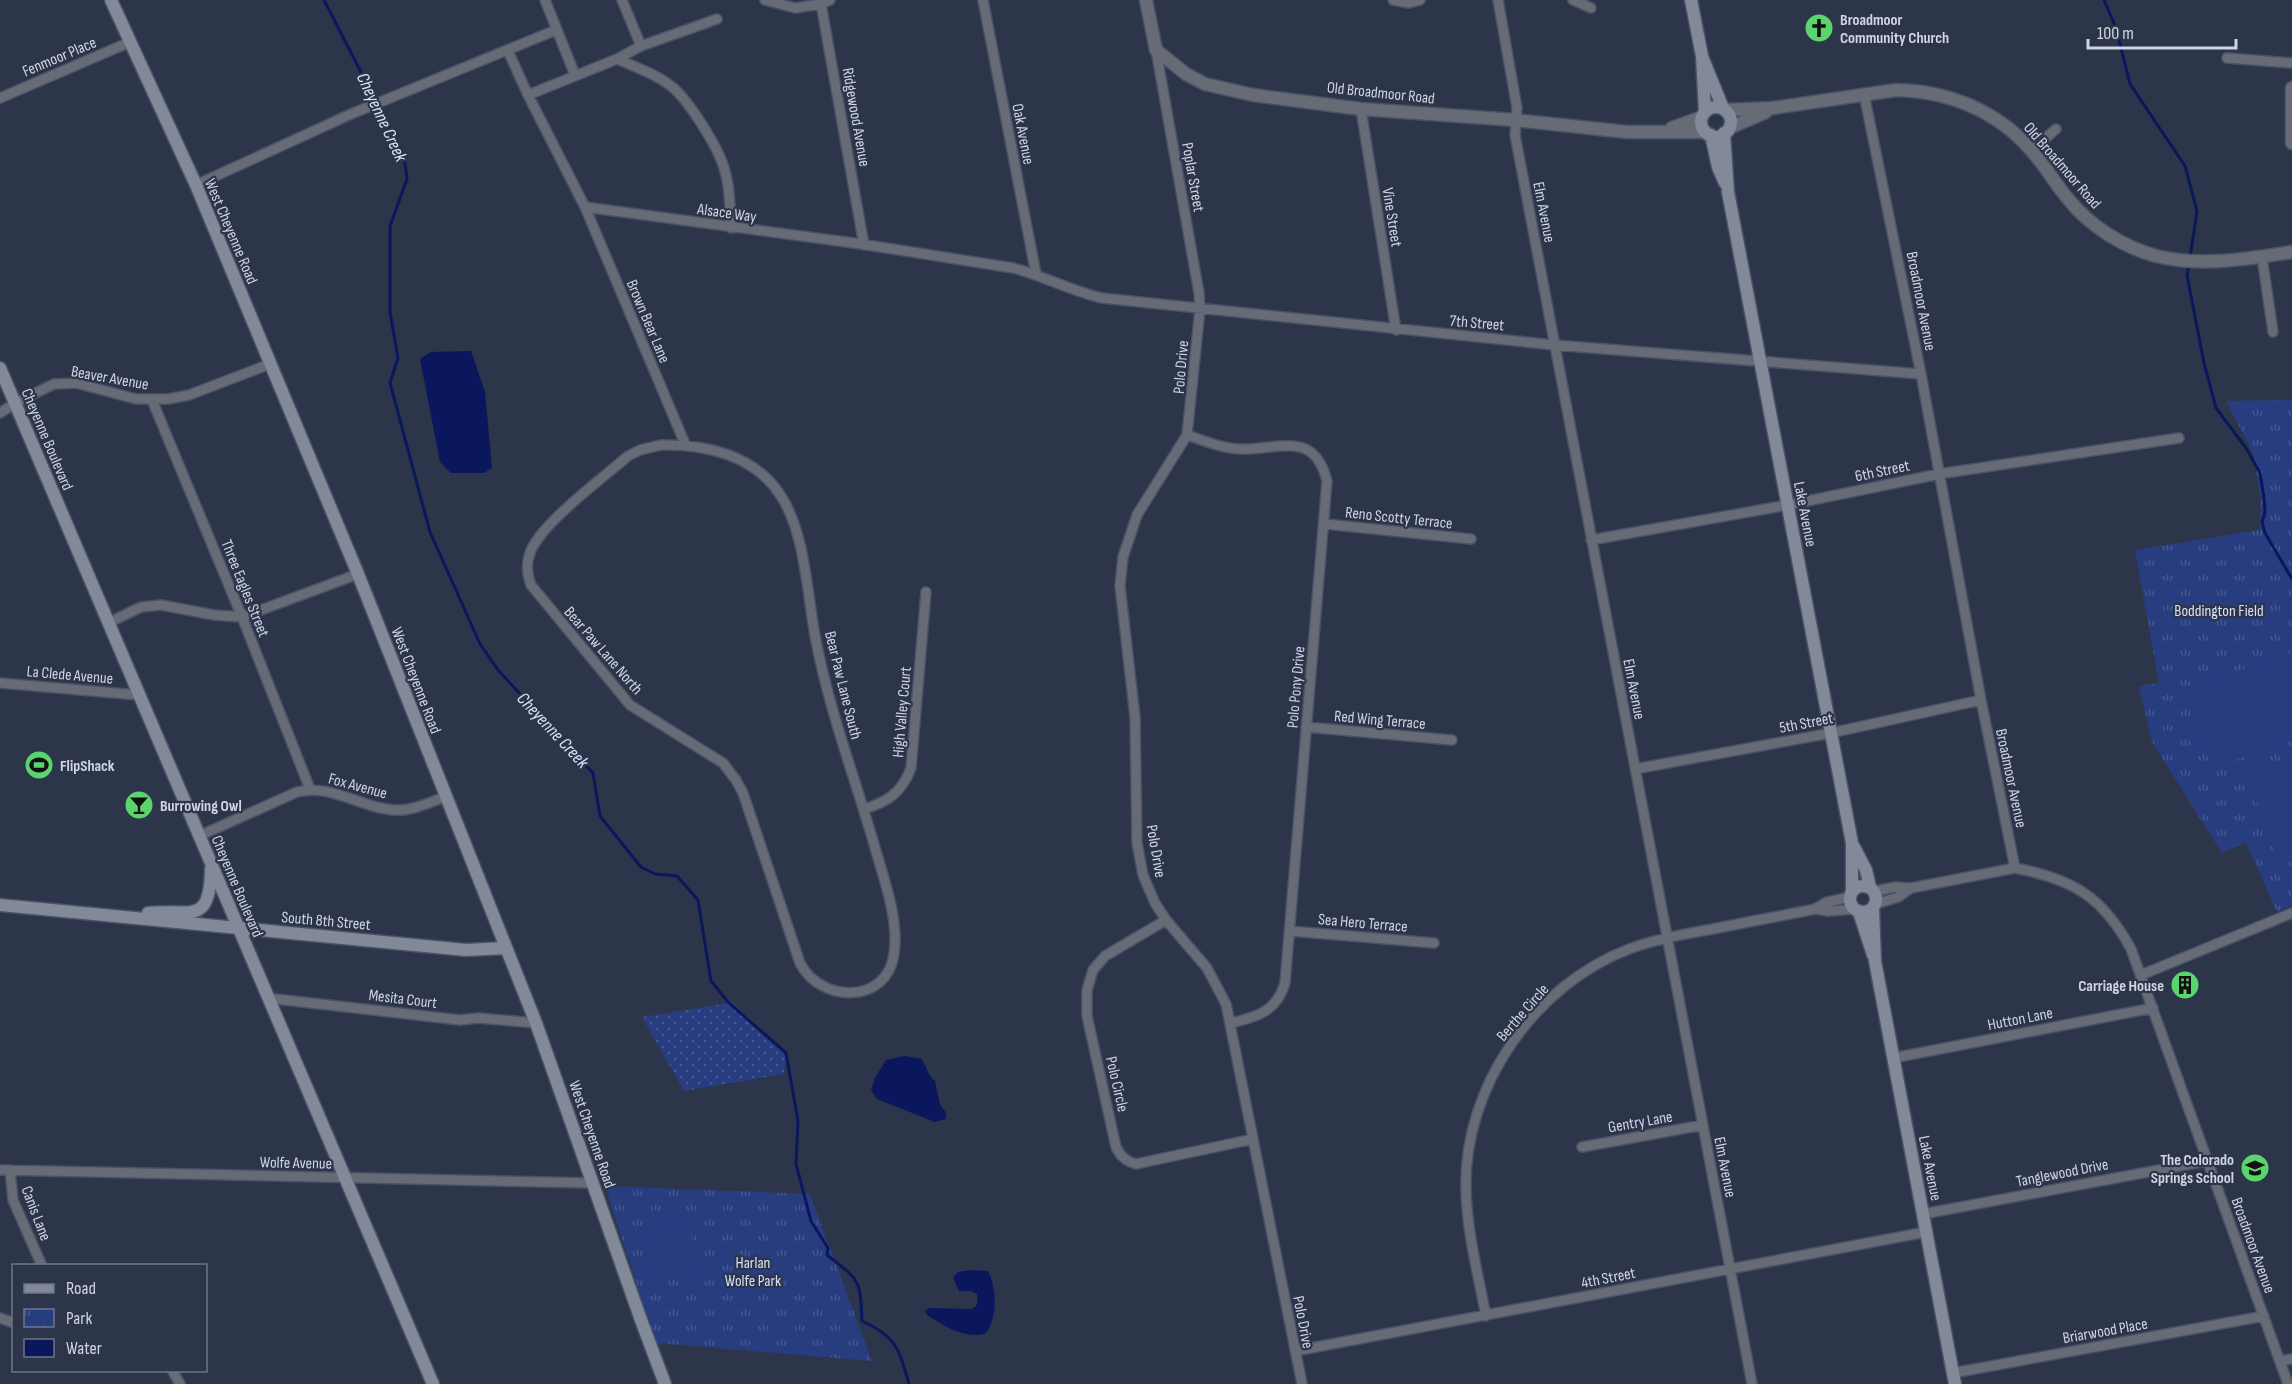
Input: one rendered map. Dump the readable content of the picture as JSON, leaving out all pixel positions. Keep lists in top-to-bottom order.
{
  "streets": {
    "main road": [
      "West Cheyenne Road",
      "Cheyenne Boulevard",
      "Lake Avenue",
      "South 8th Street"
    ],
    "street": [
      "Fenmoor Place",
      "Old Broadmoor Road",
      "Ridgewood Avenue",
      "Oak Avenue",
      "Poplar Street",
      "Alsace Way",
      "Elm Avenue",
      "Vine Street",
      "Broadmoor Avenue",
      "Brown Bear Lane",
      "7th Street",
      "Polo Drive",
      "Beaver Avenue",
      "6th Street",
      "Reno Scotty Terrace",
      "Three Eagles Street",
      "Bear Paw Lane North",
      "La Clede Avenue",
      "Bear Paw Lane South",
      "Polo Pony Drive",
      "High Valley Court",
      "Red Wing Terrace",
      "5th Street",
      "Fox Avenue",
      "Sea Hero Terrace",
      "Mesita Court",
      "Berthe Circle",
      "Hutton Lane",
      "Polo Circle",
      "Gentry Lane",
      "Wolfe Avenue",
      "Tanglewood Drive",
      "Canis Lane",
      "4th Street",
      "Briarwood Place"
    ]
  },
  "crossings": [
    ["Fenmoor Place", "West Cheyenne Road"],
    ["Old Broadmoor Road", "Poplar Street"],
    ["Old Broadmoor Road", "Elm Avenue"],
    ["Old Broadmoor Road", "Vine Street"],
    ["Old Broadmoor Road", "Broadmoor Avenue"],
    ["Old Broadmoor Road", "Lake Avenue"],
    ["Ridgewood Avenue", "Alsace Way"],
    ["Oak Avenue", "Alsace Way"],
    ["Oak Avenue", "7th Street"],
    ["Poplar Street", "7th Street"],
    ["Poplar Street", "Polo Drive"],
    ["Alsace Way", "Brown Bear Lane"],
    ["Alsace Way", "7th Street"],
    ["Elm Avenue", "7th Street"],
    ["Elm Avenue", "6th Street"],
    ["Elm Avenue", "5th Street"],
    ["Elm Avenue", "Berthe Circle"],
    ["Elm Avenue", "Gentry Lane"],
    ["Elm Avenue", "4th Street"],
    ["Vine Street", "7th Street"],
    ["West Cheyenne Road", "Beaver Avenue"],
    ["West Cheyenne Road", "Fox Avenue"],
    ["West Cheyenne Road", "South 8th Street"],
    ["West Cheyenne Road", "Mesita Court"],
    ["West Cheyenne Road", "Wolfe Avenue"],
    ["Broadmoor Avenue", "7th Street"],
    ["Broadmoor Avenue", "6th Street"],
    ["Broadmoor Avenue", "5th Street"],
    ["Broadmoor Avenue", "Hutton Lane"],
    ["Broadmoor Avenue", "Tanglewood Drive"],
    ["Broadmoor Avenue", "Briarwood Place"],
    ["Brown Bear Lane", "Bear Paw Lane North"],
    ["Brown Bear Lane", "Bear Paw Lane South"],
    ["7th Street", "Polo Drive"],
    ["7th Street", "Lake Avenue"],
    ["Polo Drive", "Polo Pony Drive"],
    ["Polo Drive", "Polo Circle"],
    ["Polo Drive", "4th Street"],
    ["Beaver Avenue", "Cheyenne Boulevard"],
    ["Beaver Avenue", "Three Eagles Street"],
    ["Cheyenne Boulevard", "La Clede Avenue"],
    ["Cheyenne Boulevard", "Fox Avenue"],
    ["Cheyenne Boulevard", "South 8th Street"],
    ["Cheyenne Boulevard", "Mesita Court"],
    ["Cheyenne Boulevard", "Wolfe Avenue"],
    ["6th Street", "Lake Avenue"],
    ["Lake Avenue", "5th Street"],
    ["Lake Avenue", "Berthe Circle"],
    ["Lake Avenue", "Hutton Lane"],
    ["Lake Avenue", "Tanglewood Drive"],
    ["Lake Avenue", "4th Street"],
    ["Lake Avenue", "Briarwood Place"],
    ["Reno Scotty Terrace", "Polo Pony Drive"],
    ["Three Eagles Street", "Fox Avenue"],
    ["Bear Paw Lane North", "Bear Paw Lane South"],
    ["Bear Paw Lane South", "High Valley Court"],
    ["Polo Pony Drive", "Red Wing Terrace"],
    ["Polo Pony Drive", "Sea Hero Terrace"],
    ["Berthe Circle", "4th Street"],
    ["Wolfe Avenue", "Canis Lane"]
  ],
  "water": ["Cheyenne Creek"],
  "parks": ["Boddington Field", "Harlan Wolfe Park"],
  "places": {
    "church": ["Broadmoor Community Church"],
    "sports": ["FlipShack"],
    "bar": ["Burrowing Owl"],
    "building": ["Carriage House"],
    "school or university": ["The Colorado Springs School"]
  },
  "legend": ["Road", "Park", "Water"],
  "scale_bar": "100 m"
}
